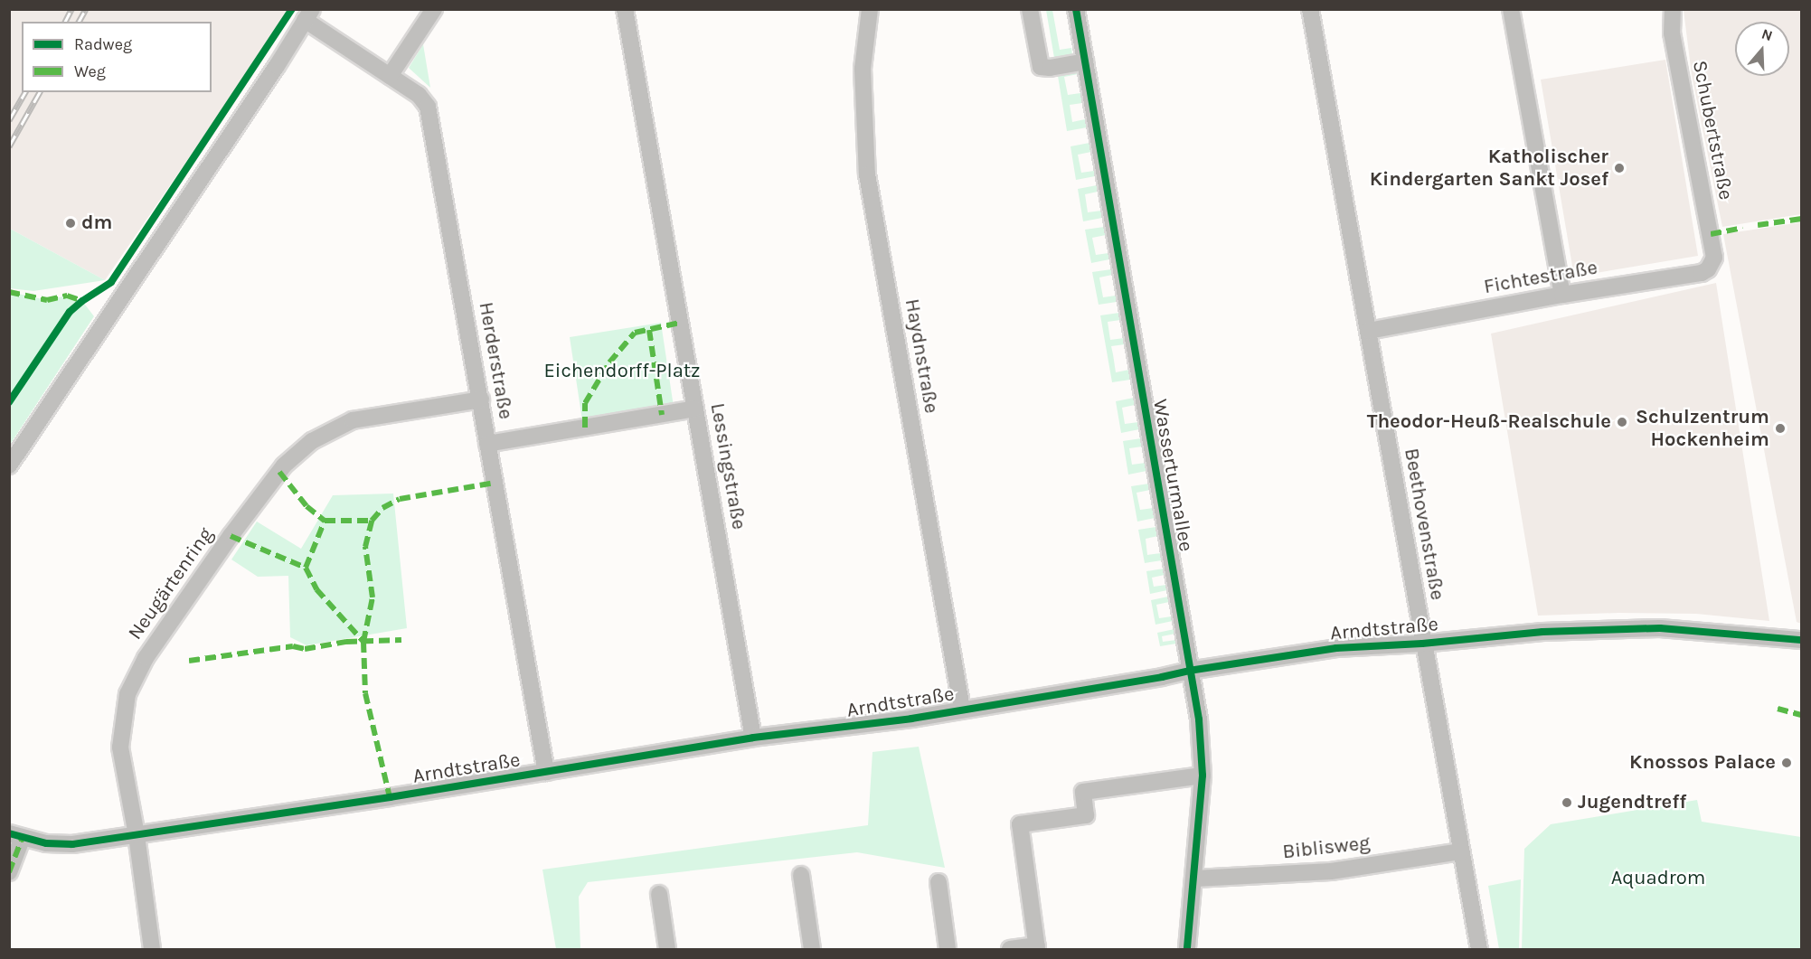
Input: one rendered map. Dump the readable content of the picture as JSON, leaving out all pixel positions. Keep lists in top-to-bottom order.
{
  "streets": {
    "street": [
      "Schubertstraße",
      "Fichtestraße",
      "Haydnstraße",
      "Herderstraße",
      "Lessingstraße",
      "Wasserturmallee",
      "Beethovenstraße",
      "Neugärtenring",
      "Arndtstraße",
      "Biblisweg"
    ]
  },
  "crossings": [
    ["Schubertstraße", "Fichtestraße"],
    ["Fichtestraße", "Beethovenstraße"],
    ["Haydnstraße", "Arndtstraße"],
    ["Herderstraße", "Neugärtenring"],
    ["Herderstraße", "Arndtstraße"],
    ["Lessingstraße", "Arndtstraße"],
    ["Wasserturmallee", "Arndtstraße"],
    ["Wasserturmallee", "Biblisweg"],
    ["Beethovenstraße", "Arndtstraße"],
    ["Beethovenstraße", "Biblisweg"],
    ["Neugärtenring", "Arndtstraße"]
  ],
  "parks": ["Eichendorff-Platz", "Aquadrom"],
  "places": [
    "Katholischer Kindergarten Sankt Josef",
    "dm",
    "Theodor-Heuß-Realschule",
    "Schulzentrum Hockenheim",
    "Knossos Palace",
    "Jugendtreff"
  ],
  "legend": ["Radweg", "Weg"],
  "north": "top"
}
